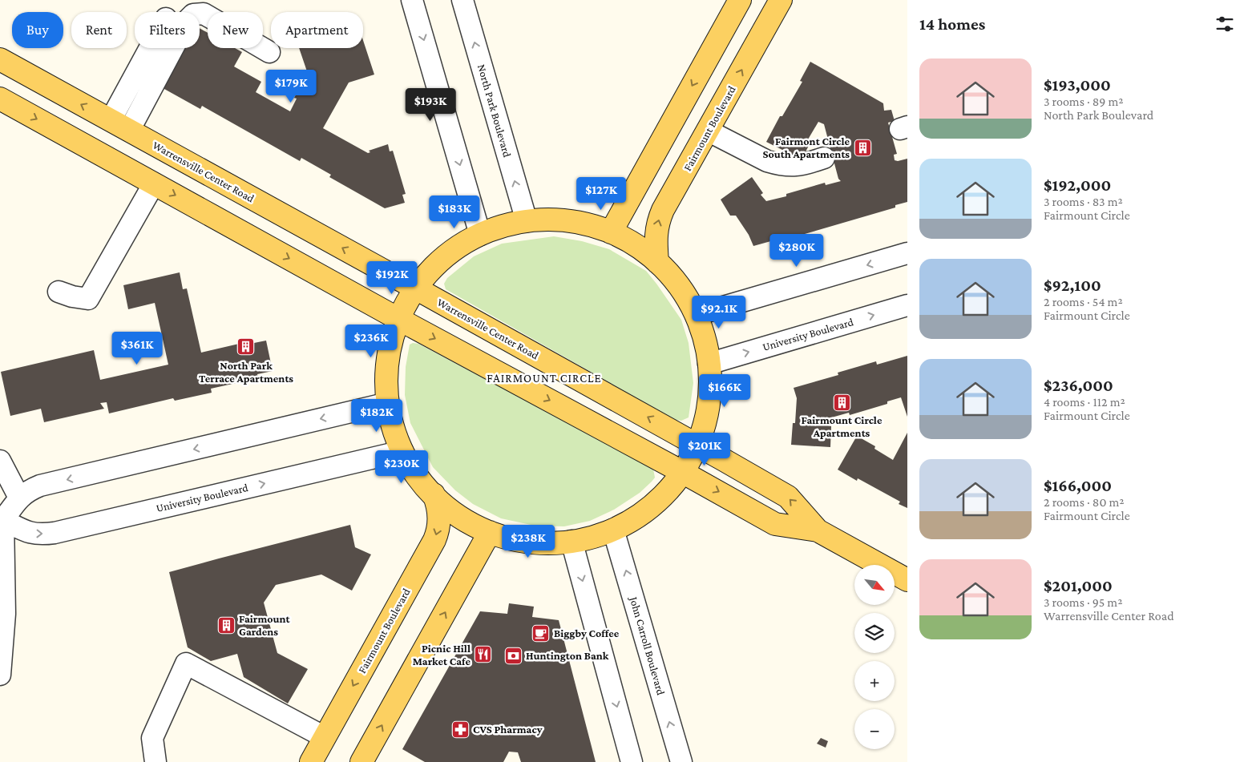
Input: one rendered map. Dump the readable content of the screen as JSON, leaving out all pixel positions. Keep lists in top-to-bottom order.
{
  "streets": {
    "main road": ["Fairmount Boulevard", "Warrensville Center Road"],
    "street": ["North Park Boulevard", "University Boulevard", "John Carroll Boulevard"]
  },
  "districts": ["FAIRMOUNT CIRCLE"],
  "places": {
    "building": [
      "Fairmont Circle South Apartments",
      "North Park Terrace Apartments",
      "Fairmount Circle Apartments",
      "Fairmount Gardens"
    ],
    "cafe": ["Biggby Coffee"],
    "restaurant": ["Picnic Hill Market Cafe"],
    "bank": ["Huntington Bank"],
    "pharmacy": ["CVS Pharmacy"]
  },
  "north": "bottom right",
  "page": {
    "heading": "14 homes",
    "chip": [
      "Buy",
      "Rent",
      "Filters",
      "New",
      "Apartment"
    ],
    "list": [
      {
        "name": "$193,000",
        "note": "3 rooms · 89 m² · North Park Boulevard"
      },
      {
        "name": "$192,000",
        "note": "3 rooms · 83 m² · Fairmount Circle"
      },
      {
        "name": "$92,100",
        "note": "2 rooms · 54 m² · Fairmount Circle"
      },
      {
        "name": "$236,000",
        "note": "4 rooms · 112 m² · Fairmount Circle"
      },
      {
        "name": "$166,000",
        "note": "2 rooms · 80 m² · Fairmount Circle"
      },
      {
        "name": "$201,000",
        "note": "3 rooms · 95 m² · Warrensville Center Road"
      }
    ],
    "price": [
      "$179K",
      "$193K",
      "$127K",
      "$183K",
      "$280K",
      "$192K",
      "$92.1K",
      "$236K",
      "$361K",
      "$166K",
      "$182K",
      "$201K",
      "$230K",
      "$238K"
    ],
    "map_buttons": ["+", "−"]
  }
}
